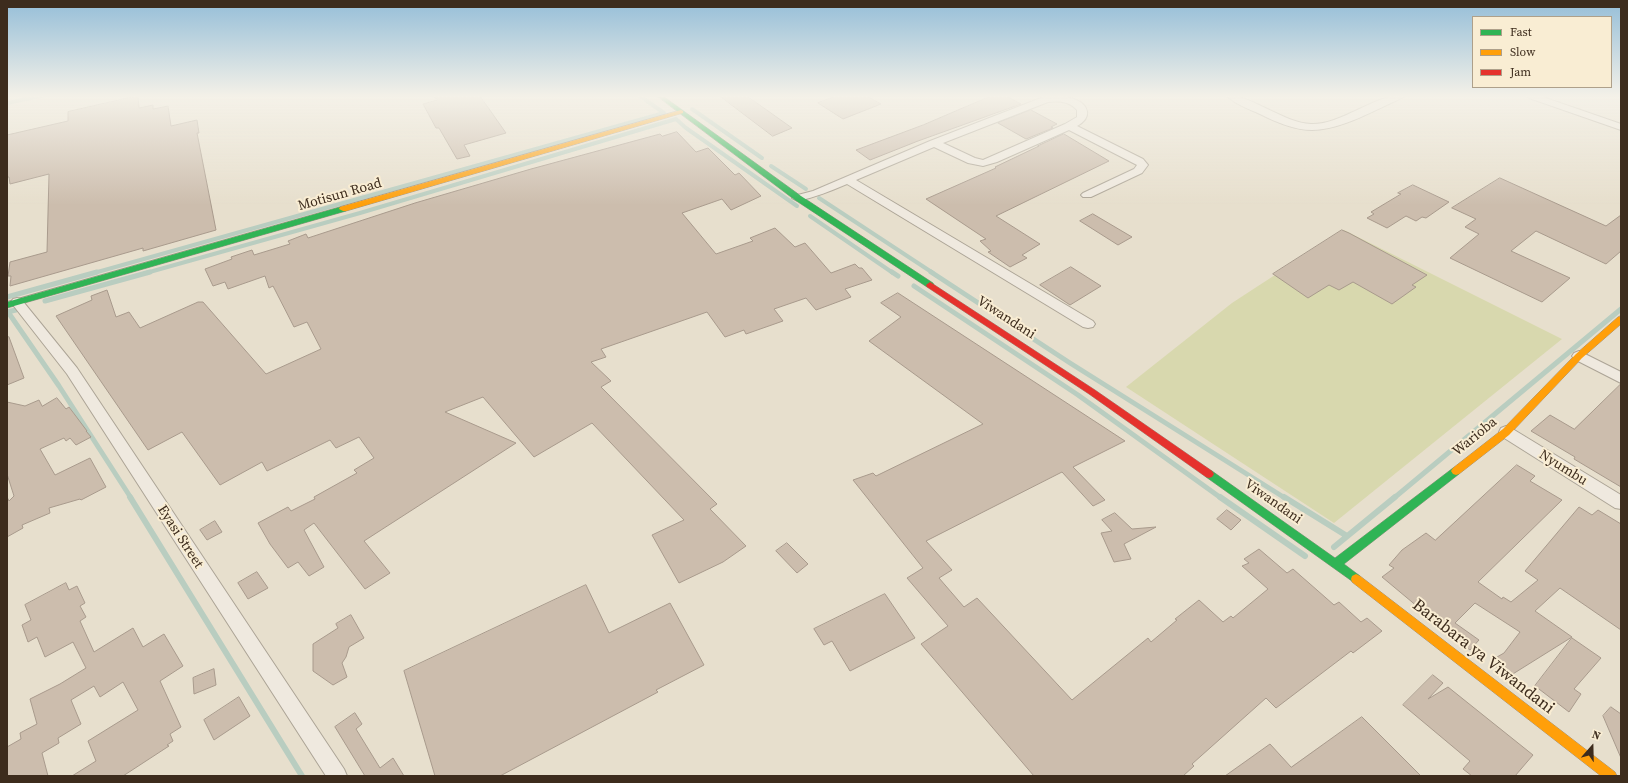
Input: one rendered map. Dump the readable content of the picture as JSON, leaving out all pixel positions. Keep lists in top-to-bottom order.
{
  "streets": {
    "street": [
      "Motisun Road",
      "Viwandani",
      "Warioba",
      "Nyumbu",
      "Eyasi Street",
      "Barabara ya Viwandani"
    ]
  },
  "crossings": [
    ["Motisun Road", "Eyasi Street"],
    ["Viwandani", "Warioba"],
    ["Viwandani", "Barabara ya Viwandani"],
    ["Warioba", "Nyumbu"],
    ["Warioba", "Barabara ya Viwandani"]
  ],
  "legend": ["Fast", "Slow", "Jam"],
  "north": "top"
}
